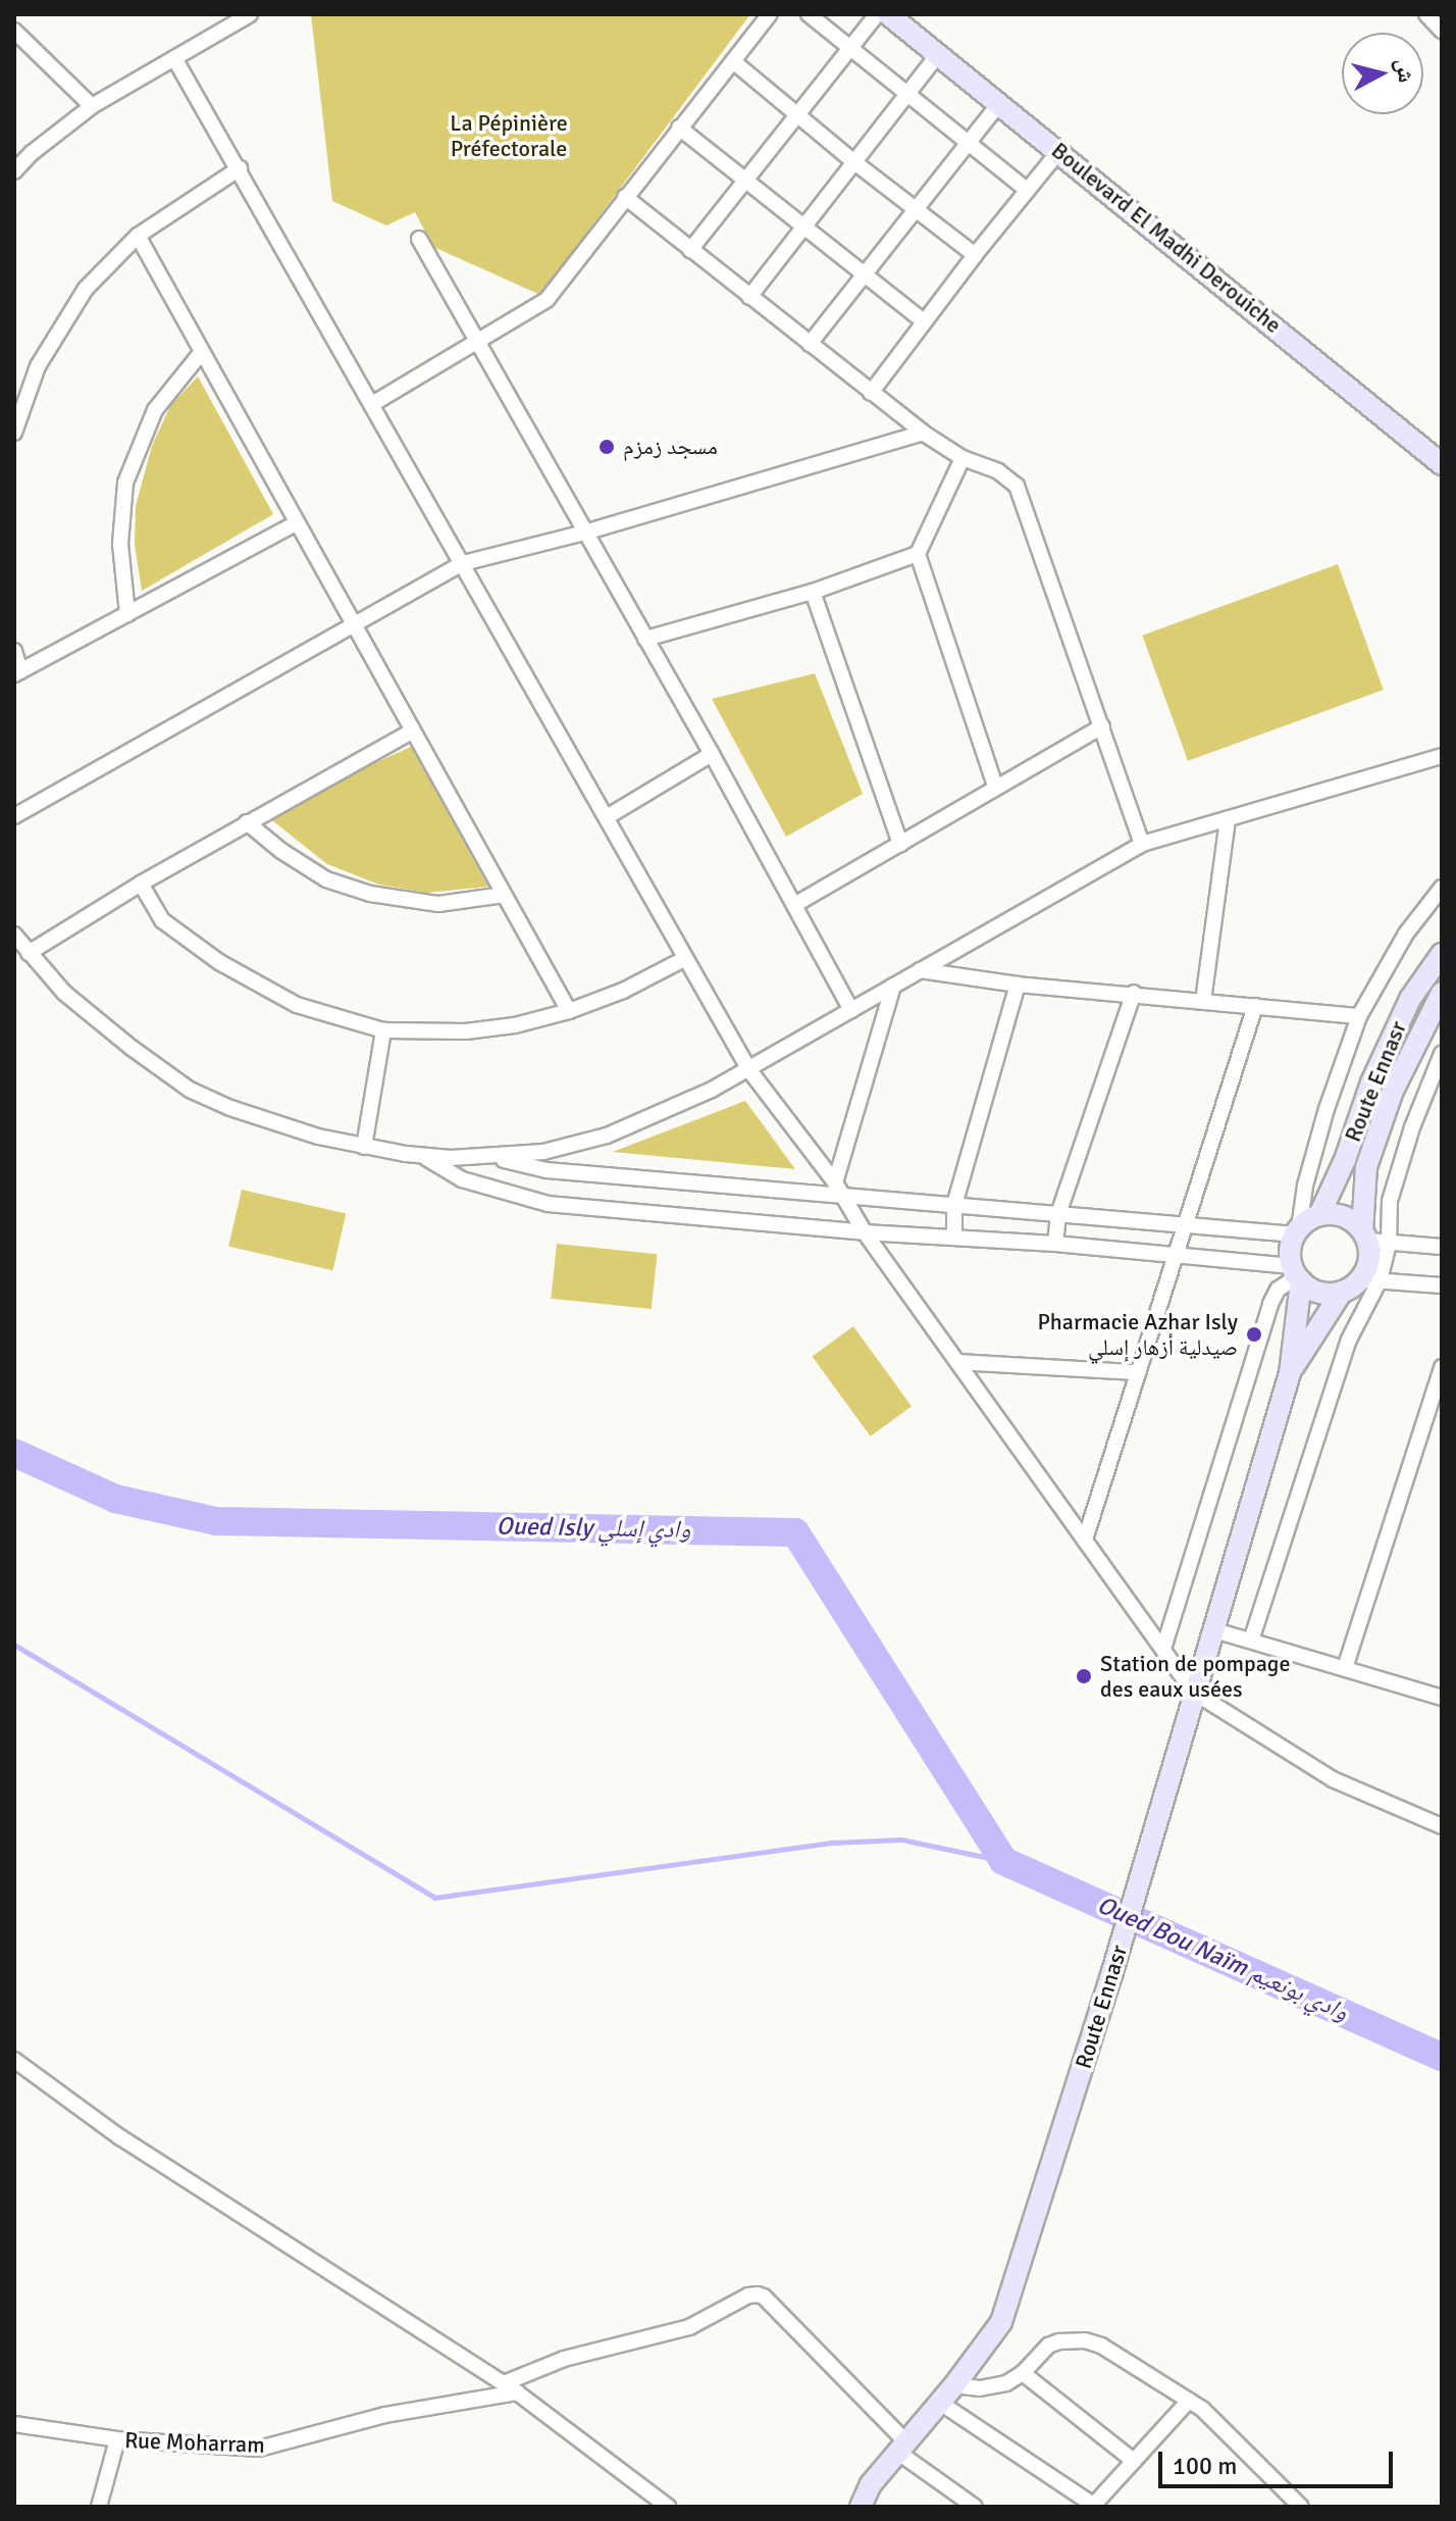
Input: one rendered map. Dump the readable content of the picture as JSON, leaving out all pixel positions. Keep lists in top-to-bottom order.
{
  "streets": {
    "main road": ["Boulevard El Madhi Derouiche", "Route Ennasr"],
    "street": ["Rue Moharram"]
  },
  "crossings": [
    ["Route Ennasr", "Rue Moharram"]
  ],
  "water": ["Oued Isly وادي إسلي", "Oued Bou Naïm وادي بونعيم"],
  "parks": ["La Pépinière Préfectorale"],
  "places": ["مسجد زمزم", "Pharmacie Azhar Isly صيدلية أزهار إسلي", "Station de pompage des eaux usées"],
  "scale_bar": "100 m",
  "north": "right"
}
